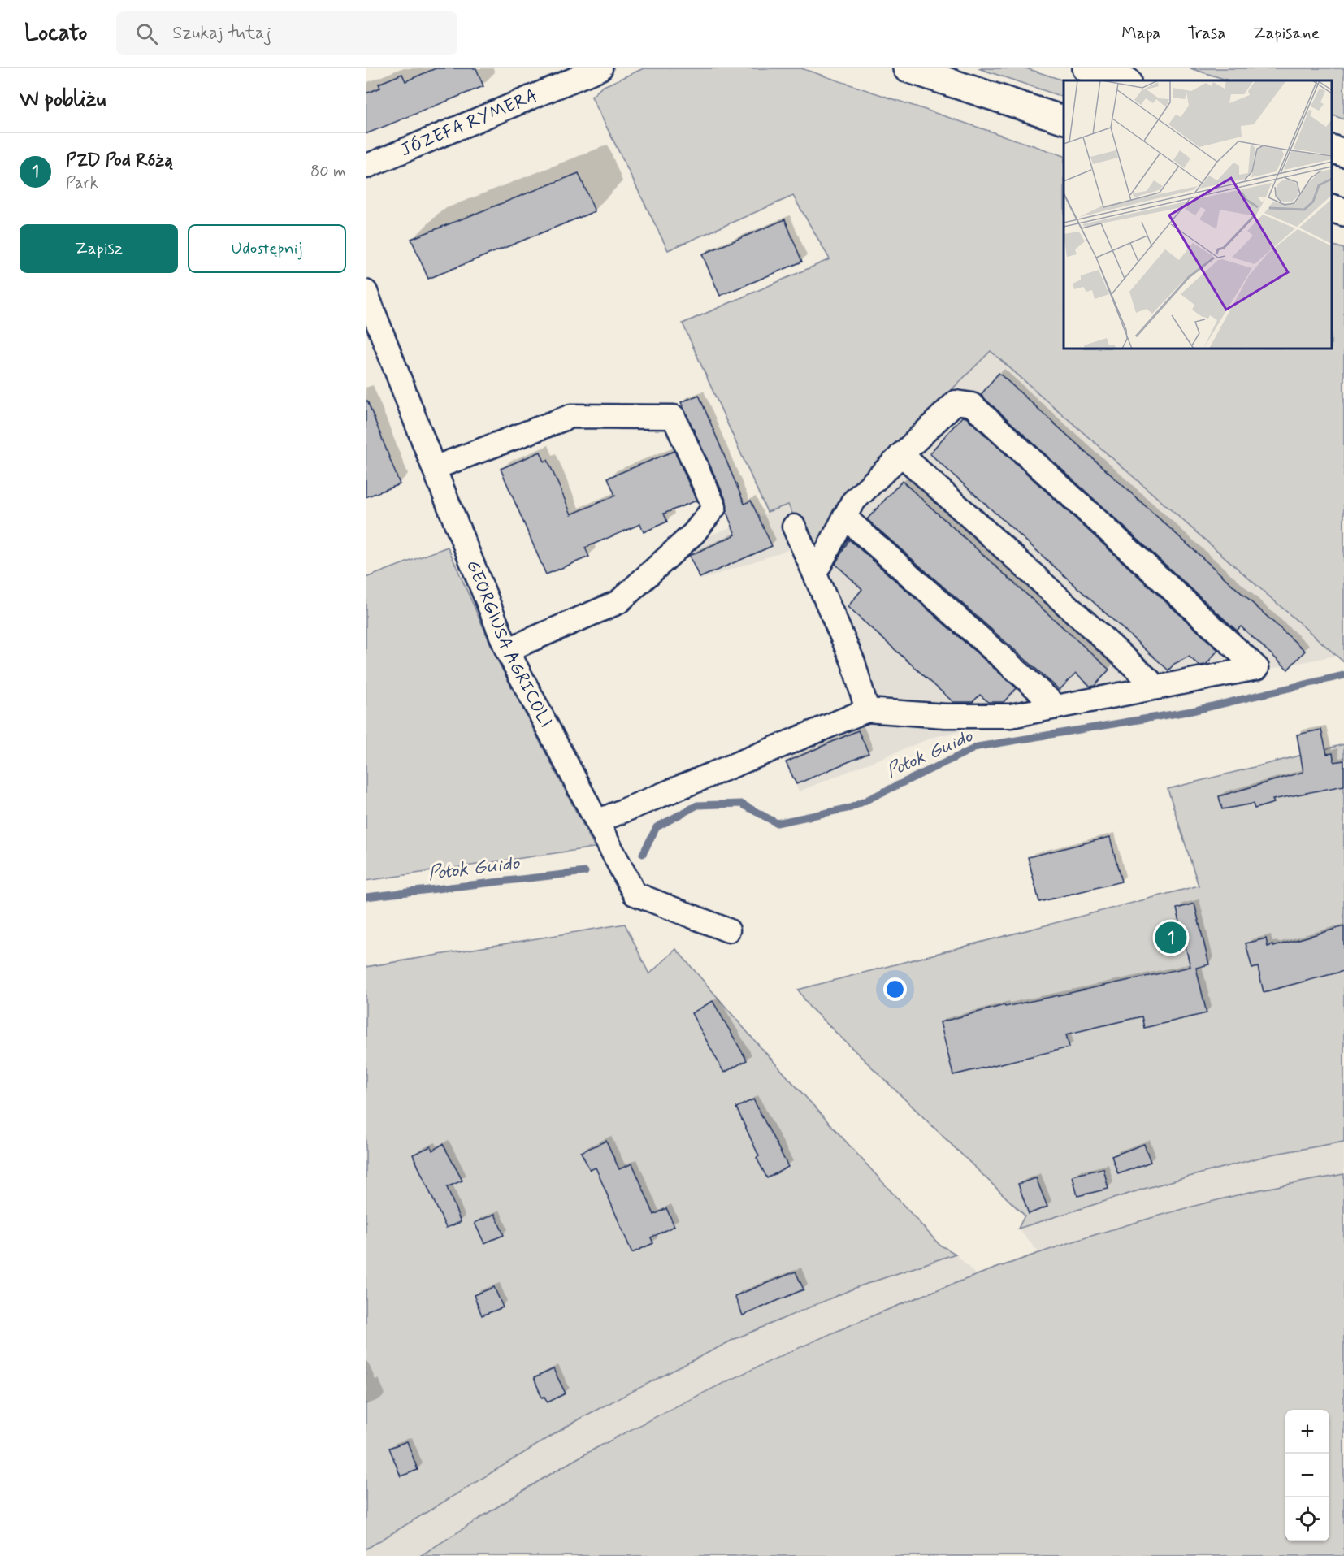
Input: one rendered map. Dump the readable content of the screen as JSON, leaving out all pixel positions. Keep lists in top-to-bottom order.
{
  "streets": {
    "street": ["JÓZEFA RYMERA", "GEORGIUSA AGRICOLI"]
  },
  "water": ["Potok Guido"],
  "page": {
    "header": "Locato",
    "search": "Szukaj tutaj",
    "nav": ["Mapa", "Trasa", "Zapisane"],
    "heading": "W pobliżu",
    "list": [
      {
        "mark": "1",
        "name": "PZD Pod Różą",
        "note": "Park",
        "value": "80 m"
      }
    ],
    "buttons": ["Zapisz", "Udostępnij"],
    "pins": "1",
    "map_buttons": ["+", "−"]
  }
}
